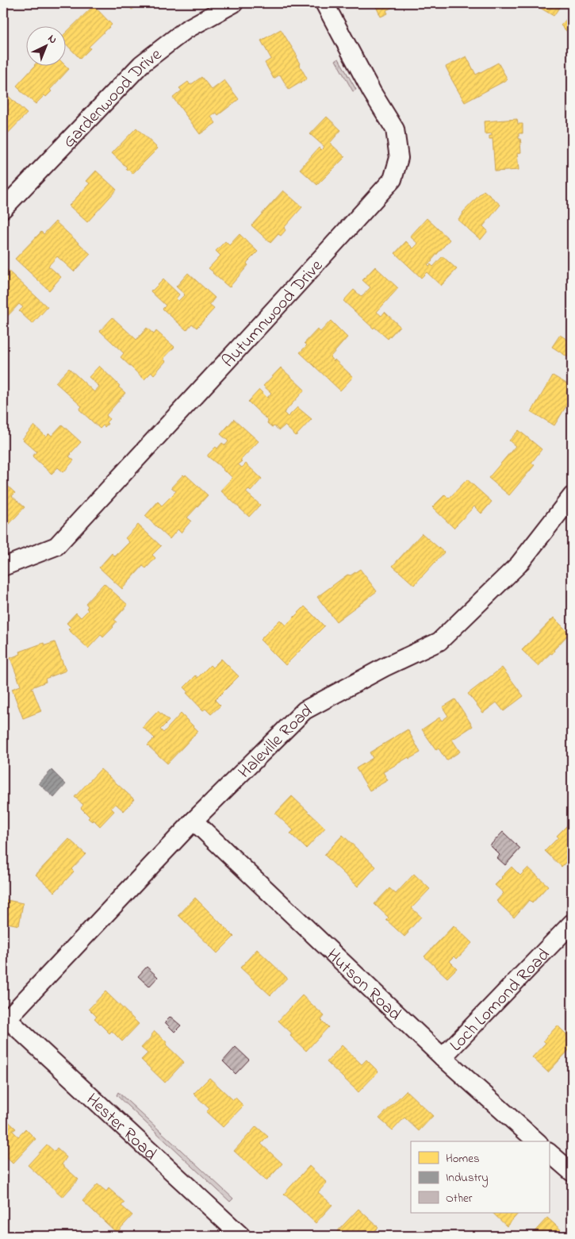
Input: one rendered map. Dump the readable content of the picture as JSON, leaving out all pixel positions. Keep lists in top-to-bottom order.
{
  "streets": {
    "street": [
      "Gardenwood Drive",
      "Autumnwood Drive",
      "Haleville Road",
      "Hutson Road",
      "Loch Lomond Road",
      "Hester Road"
    ]
  },
  "crossings": [
    ["Haleville Road", "Hutson Road"],
    ["Haleville Road", "Hester Road"],
    ["Hutson Road", "Loch Lomond Road"]
  ],
  "legend": ["Homes", "Industry", "Other"],
  "north": "top right"
}
